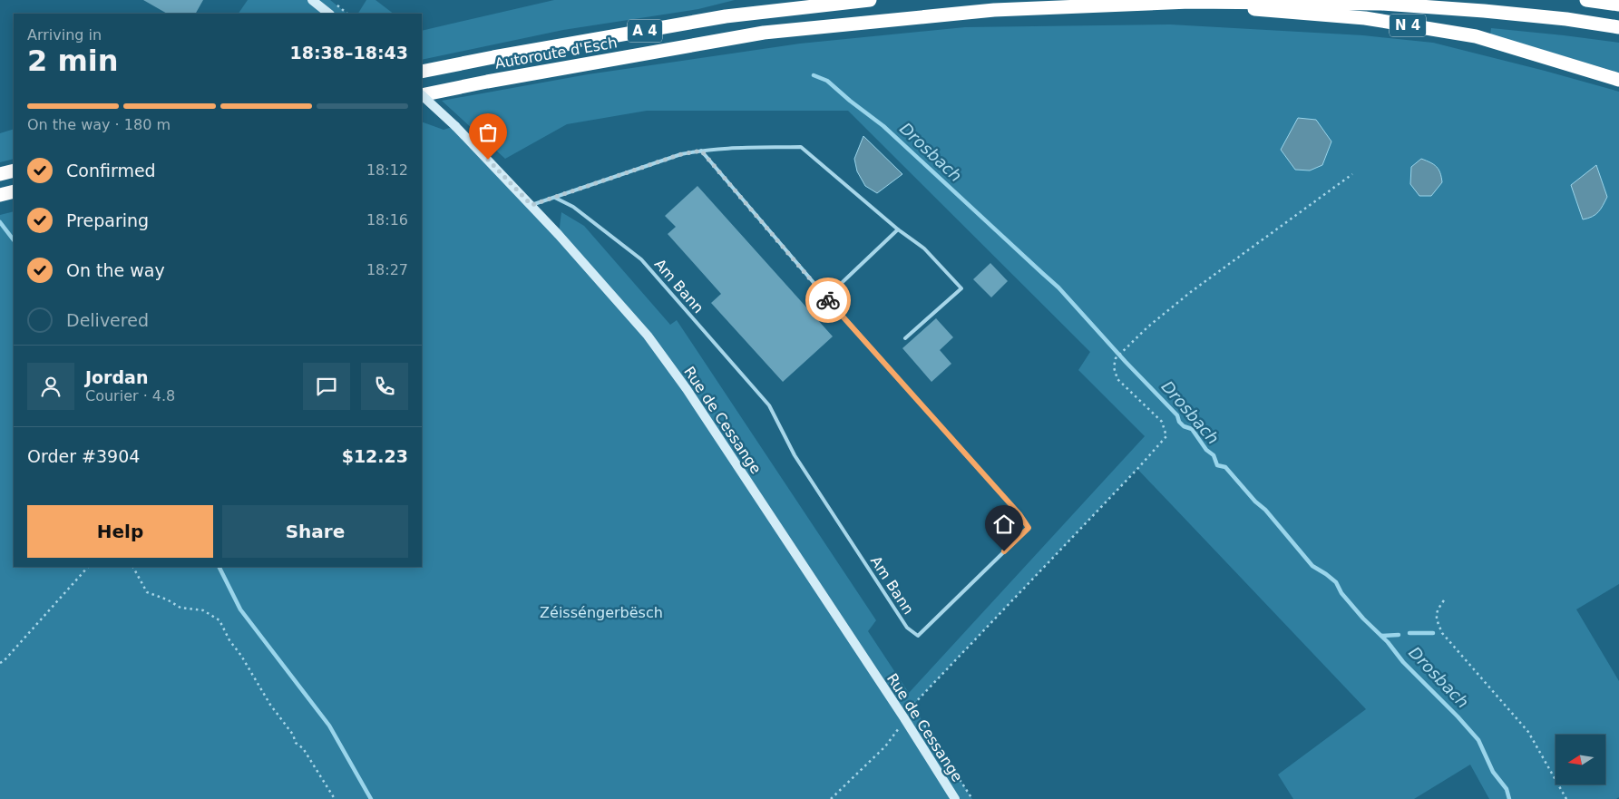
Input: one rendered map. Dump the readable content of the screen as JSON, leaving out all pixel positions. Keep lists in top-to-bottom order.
{
  "streets": {
    "highway": ["N 4", "A 4", "Autoroute d'Esch"],
    "main road": ["Rue de Cessange"],
    "lane": ["Am Bann"]
  },
  "crossings": [
    ["N 4", "Autoroute d'Esch"],
    ["A 4", "Autoroute d'Esch"]
  ],
  "water": ["Drosbach"],
  "parks": ["Zéisséngerbësch"],
  "north": "left",
  "page": {
    "heading": ["2 min", "Arriving in", "18:38–18:43"],
    "panel": [
      "Jordan",
      "Courier · 4.8",
      "Order #3904",
      "$12.23"
    ],
    "bar": "On the way · 180 m",
    "list": [
      ["Confirmed", "18:12"],
      ["Preparing", "18:16"],
      ["On the way", "18:27"],
      "Delivered"
    ],
    "buttons": ["Help", "Share"]
  }
}
